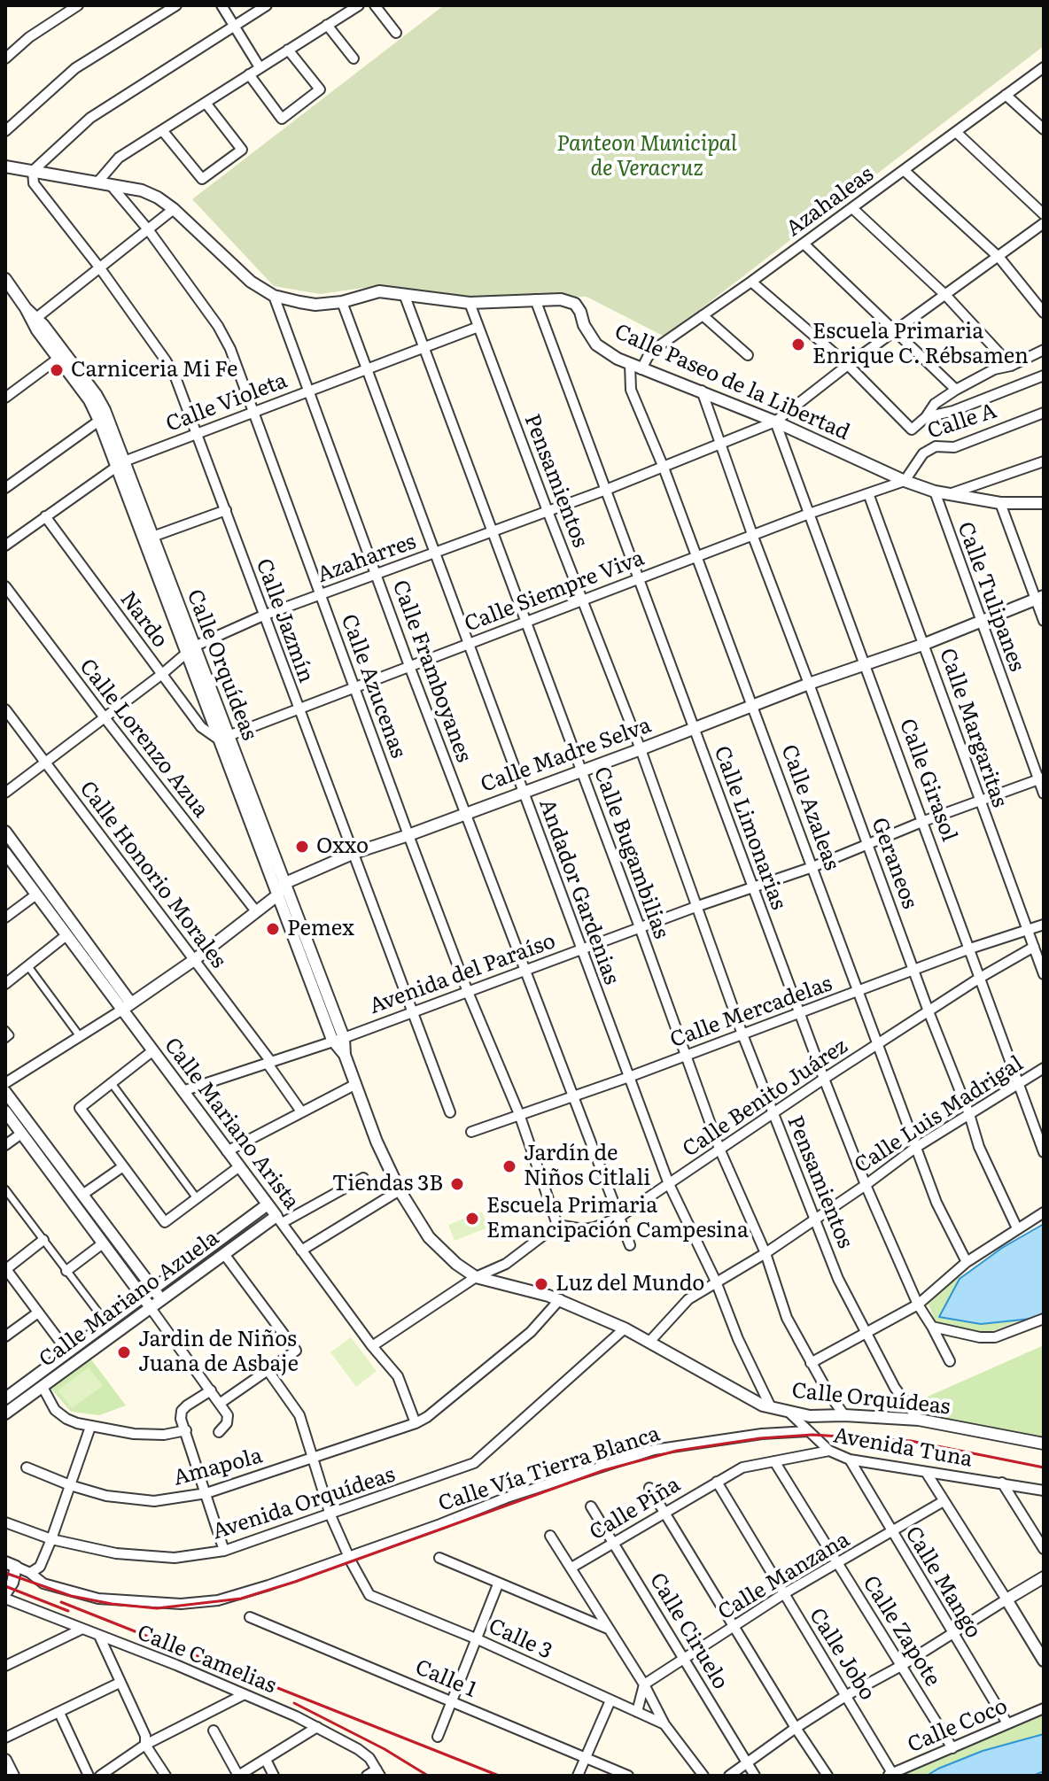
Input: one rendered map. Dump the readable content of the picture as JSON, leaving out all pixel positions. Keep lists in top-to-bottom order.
{
  "streets": {
    "street": [
      "Azahaleas",
      "Calle Paseo de la Libertad",
      "Calle Violeta",
      "Calle A",
      "Pensamientos",
      "Azaharres",
      "Calle Siempre Viva",
      "Calle Tulipanes",
      "Nardo",
      "Calle Jazmín",
      "Calle Orquídeas",
      "Calle Framboyanes",
      "Calle Azucenas",
      "Calle Margaritas",
      "Calle Lorenzo Azua",
      "Calle Madre Selva",
      "Calle Girasol",
      "Calle Azaleas",
      "Calle Limonarias",
      "Calle Bugambilias",
      "Geraneos",
      "Calle Honorio Morales",
      "Andador Gardenias",
      "Avenida del Paraíso",
      "Calle Mercadelas",
      "Calle Benito Juárez",
      "Calle Luis Madrigal",
      "Calle Mariano Arista",
      "Calle Mariano Azuela",
      "Avenida Tuna",
      "Amapola",
      "Calle Vía Tierra Blanca",
      "Avenida Orquídeas",
      "Calle Piña",
      "Calle Manzana",
      "Calle Mango",
      "Calle Ciruelo",
      "Calle Zapote",
      "Calle 3",
      "Calle Jobo",
      "Calle Camelias",
      "Calle 1",
      "Calle Coco"
    ]
  },
  "crossings": [
    ["Azahaleas", "Calle Paseo de la Libertad"],
    ["Calle Paseo de la Libertad", "Calle A"],
    ["Calle Paseo de la Libertad", "Pensamientos"],
    ["Calle Paseo de la Libertad", "Azaharres"],
    ["Calle Paseo de la Libertad", "Calle Siempre Viva"],
    ["Calle Paseo de la Libertad", "Calle Jazmín"],
    ["Calle Paseo de la Libertad", "Calle Framboyanes"],
    ["Calle Paseo de la Libertad", "Calle Azucenas"],
    ["Calle Paseo de la Libertad", "Calle Girasol"],
    ["Calle Paseo de la Libertad", "Calle Azaleas"],
    ["Calle Paseo de la Libertad", "Calle Limonarias"],
    ["Calle Paseo de la Libertad", "Calle Bugambilias"],
    ["Calle Paseo de la Libertad", "Geraneos"],
    ["Calle Paseo de la Libertad", "Andador Gardenias"],
    ["Calle Violeta", "Pensamientos"],
    ["Calle Violeta", "Nardo"],
    ["Calle Violeta", "Calle Jazmín"],
    ["Calle Violeta", "Calle Orquídeas"],
    ["Calle Violeta", "Calle Framboyanes"],
    ["Calle Violeta", "Calle Azucenas"],
    ["Calle Violeta", "Calle Bugambilias"],
    ["Calle Violeta", "Andador Gardenias"],
    ["Calle A", "Calle Siempre Viva"],
    ["Pensamientos", "Azaharres"],
    ["Pensamientos", "Calle Siempre Viva"],
    ["Pensamientos", "Calle Orquídeas"],
    ["Pensamientos", "Calle Madre Selva"],
    ["Pensamientos", "Avenida del Paraíso"],
    ["Pensamientos", "Calle Mercadelas"],
    ["Pensamientos", "Calle Benito Juárez"],
    ["Pensamientos", "Calle Luis Madrigal"],
    ["Azaharres", "Nardo"],
    ["Azaharres", "Calle Jazmín"],
    ["Azaharres", "Calle Orquídeas"],
    ["Azaharres", "Calle Framboyanes"],
    ["Azaharres", "Calle Azucenas"],
    ["Azaharres", "Calle Lorenzo Azua"],
    ["Azaharres", "Calle Girasol"],
    ["Azaharres", "Calle Azaleas"],
    ["Azaharres", "Calle Limonarias"],
    ["Azaharres", "Calle Bugambilias"],
    ["Azaharres", "Geraneos"],
    ["Azaharres", "Calle Honorio Morales"],
    ["Azaharres", "Andador Gardenias"],
    ["Calle Siempre Viva", "Nardo"],
    ["Calle Siempre Viva", "Calle Jazmín"],
    ["Calle Siempre Viva", "Calle Orquídeas"],
    ["Calle Siempre Viva", "Calle Framboyanes"],
    ["Calle Siempre Viva", "Calle Azucenas"],
    ["Calle Siempre Viva", "Calle Margaritas"],
    ["Calle Siempre Viva", "Calle Girasol"],
    ["Calle Siempre Viva", "Calle Azaleas"],
    ["Calle Siempre Viva", "Calle Limonarias"],
    ["Calle Siempre Viva", "Calle Bugambilias"],
    ["Calle Siempre Viva", "Geraneos"],
    ["Calle Siempre Viva", "Andador Gardenias"],
    ["Calle Tulipanes", "Calle Madre Selva"],
    ["Calle Tulipanes", "Avenida del Paraíso"],
    ["Nardo", "Calle Orquídeas"],
    ["Calle Jazmín", "Calle Madre Selva"],
    ["Calle Jazmín", "Avenida del Paraíso"],
    ["Calle Orquídeas", "Calle Madre Selva"],
    ["Calle Orquídeas", "Calle Bugambilias"],
    ["Calle Orquídeas", "Andador Gardenias"],
    ["Calle Orquídeas", "Avenida del Paraíso"],
    ["Calle Orquídeas", "Calle Luis Madrigal"],
    ["Calle Orquídeas", "Amapola"],
    ["Calle Orquídeas", "Avenida Orquídeas"],
    ["Calle Framboyanes", "Calle Madre Selva"],
    ["Calle Framboyanes", "Avenida del Paraíso"],
    ["Calle Framboyanes", "Calle Mercadelas"],
    ["Calle Framboyanes", "Calle Benito Juárez"],
    ["Calle Azucenas", "Calle Madre Selva"],
    ["Calle Azucenas", "Avenida del Paraíso"],
    ["Calle Azucenas", "Calle Mercadelas"],
    ["Calle Azucenas", "Calle Benito Juárez"],
    ["Calle Margaritas", "Calle Madre Selva"],
    ["Calle Margaritas", "Avenida del Paraíso"],
    ["Calle Margaritas", "Calle Mercadelas"],
    ["Calle Margaritas", "Calle Benito Juárez"],
    ["Calle Madre Selva", "Calle Girasol"],
    ["Calle Madre Selva", "Calle Azaleas"],
    ["Calle Madre Selva", "Calle Limonarias"],
    ["Calle Madre Selva", "Calle Bugambilias"],
    ["Calle Madre Selva", "Geraneos"],
    ["Calle Madre Selva", "Andador Gardenias"],
    ["Calle Girasol", "Avenida del Paraíso"],
    ["Calle Girasol", "Calle Mercadelas"],
    ["Calle Girasol", "Calle Benito Juárez"],
    ["Calle Girasol", "Calle Luis Madrigal"],
    ["Calle Azaleas", "Avenida del Paraíso"],
    ["Calle Azaleas", "Calle Mercadelas"],
    ["Calle Azaleas", "Calle Benito Juárez"],
    ["Calle Azaleas", "Calle Luis Madrigal"],
    ["Calle Limonarias", "Avenida del Paraíso"],
    ["Calle Limonarias", "Calle Mercadelas"],
    ["Calle Limonarias", "Calle Benito Juárez"],
    ["Calle Limonarias", "Calle Luis Madrigal"],
    ["Calle Bugambilias", "Avenida del Paraíso"],
    ["Calle Bugambilias", "Calle Mercadelas"],
    ["Calle Bugambilias", "Calle Benito Juárez"],
    ["Calle Bugambilias", "Calle Luis Madrigal"],
    ["Geraneos", "Avenida del Paraíso"],
    ["Geraneos", "Calle Mercadelas"],
    ["Geraneos", "Calle Benito Juárez"],
    ["Geraneos", "Calle Luis Madrigal"],
    ["Calle Honorio Morales", "Avenida del Paraíso"],
    ["Andador Gardenias", "Avenida del Paraíso"],
    ["Andador Gardenias", "Calle Mercadelas"],
    ["Andador Gardenias", "Calle Benito Juárez"],
    ["Andador Gardenias", "Calle Luis Madrigal"],
    ["Avenida del Paraíso", "Calle Mariano Arista"],
    ["Calle Mariano Arista", "Calle Mariano Azuela"],
    ["Calle Mariano Arista", "Amapola"],
    ["Avenida Tuna", "Calle Piña"],
    ["Avenida Tuna", "Calle Mango"],
    ["Avenida Tuna", "Calle Zapote"],
    ["Avenida Tuna", "Calle Jobo"],
    ["Calle Vía Tierra Blanca", "Calle 3"],
    ["Calle Piña", "Calle Ciruelo"],
    ["Calle Piña", "Calle Jobo"],
    ["Calle Manzana", "Calle Mango"],
    ["Calle Manzana", "Calle Ciruelo"],
    ["Calle Manzana", "Calle Zapote"],
    ["Calle Manzana", "Calle Jobo"],
    ["Calle Mango", "Calle Coco"],
    ["Calle Zapote", "Calle Coco"],
    ["Calle Jobo", "Calle Coco"]
  ],
  "parks": ["Panteon Municipal de Veracruz"],
  "places": [
    "Escuela Primaria Enrique C. Rébsamen",
    "Carniceria Mi Fe",
    "Oxxo",
    "Pemex",
    "Jardín de Niños Citlali",
    "Tiendas 3B",
    "Escuela Primaria Emancipación Campesina",
    "Luz del Mundo",
    "Jardin de Niños Juana de Asbaje"
  ]
}
